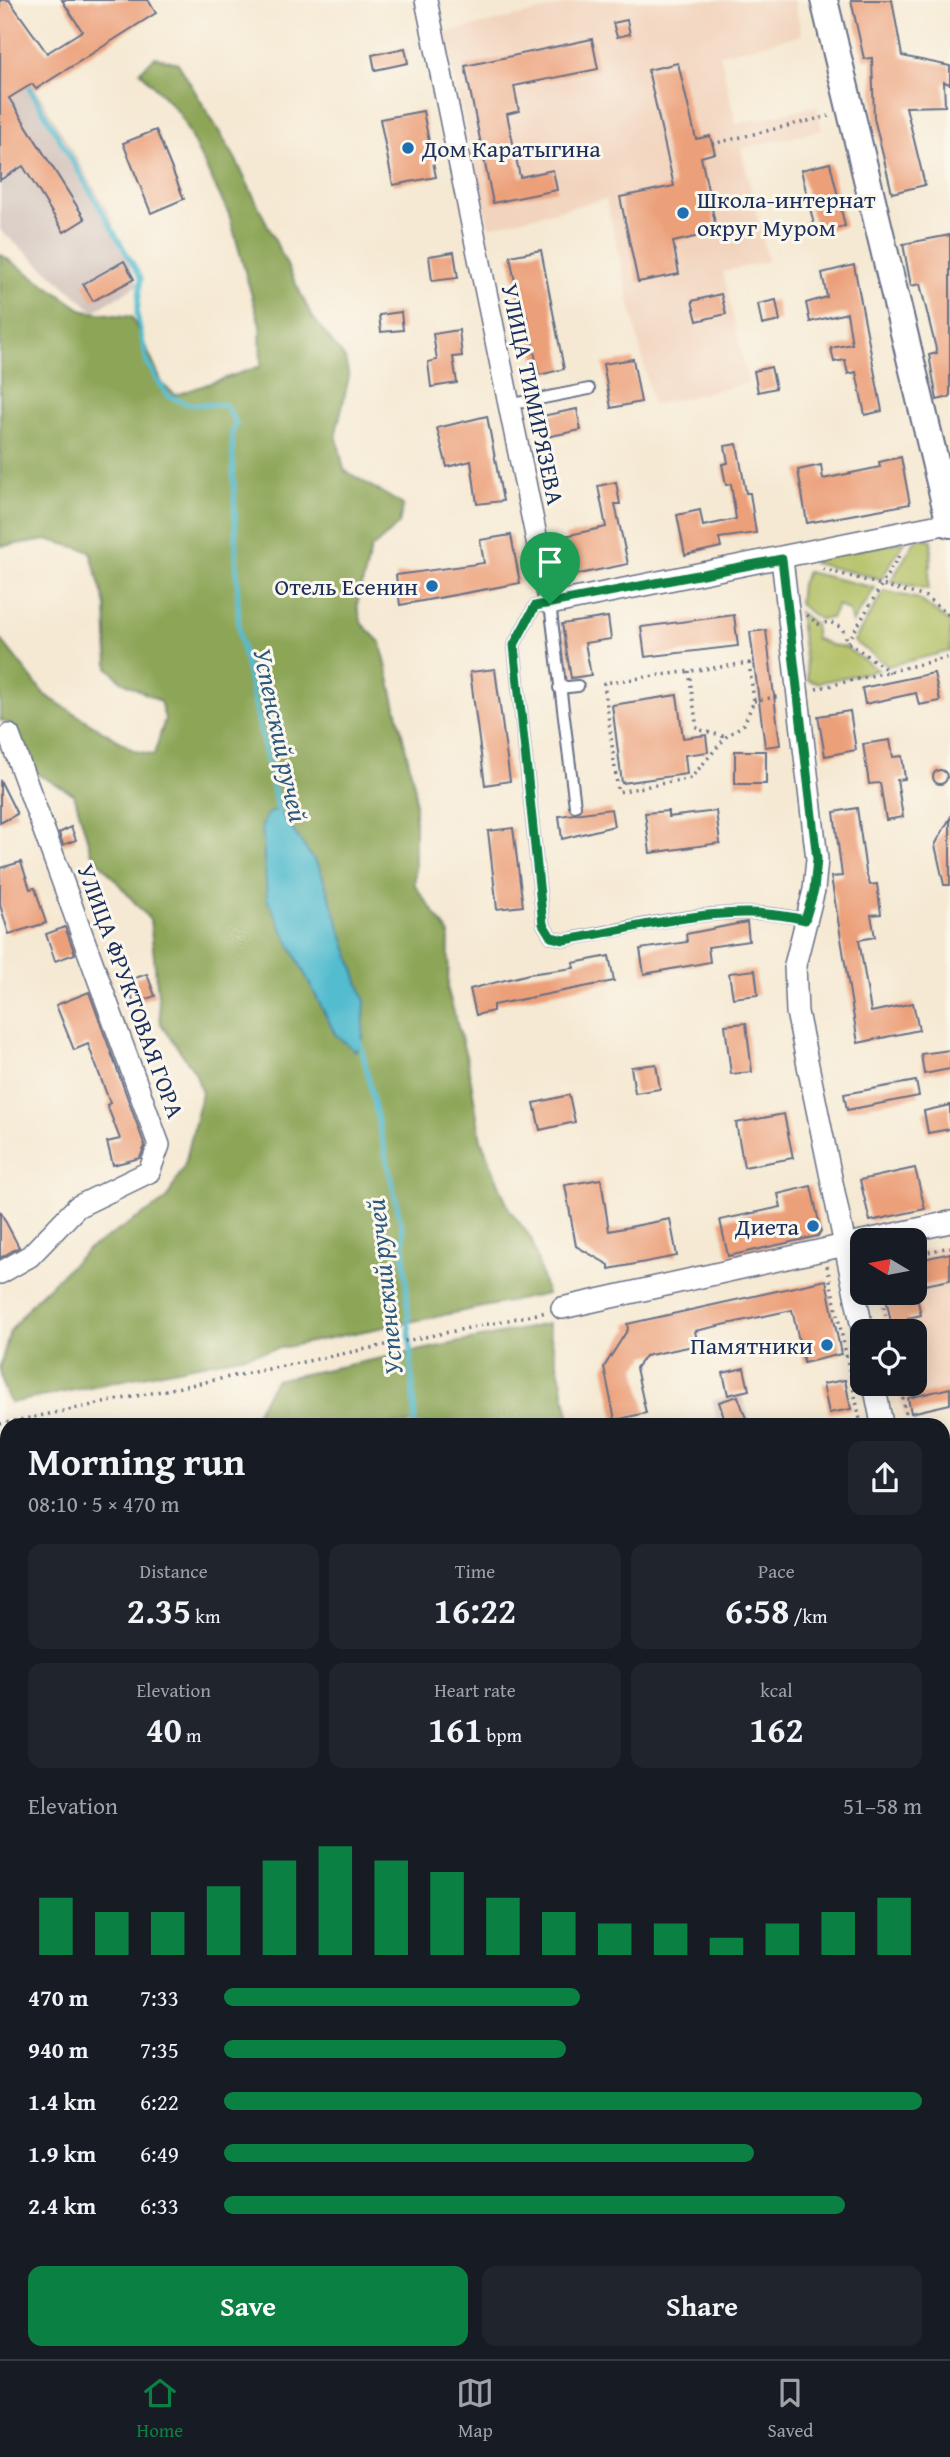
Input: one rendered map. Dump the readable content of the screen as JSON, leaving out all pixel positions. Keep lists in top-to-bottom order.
{
  "streets": {
    "street": ["УЛИЦА ТИМИРЯЗЕВА", "УЛИЦА ФРУКТОВАЯ ГОРА"]
  },
  "water": ["Успенский ручей"],
  "places": [
    "Дом Каратыгина",
    "Школа-интернат округ Муром",
    "Отель Есенин",
    "Диета",
    "Памятники"
  ],
  "north": "left",
  "page": {
    "heading": ["Morning run", "08:10 · 5 × 470 m"],
    "stats": [
      ["Distance", "2.35 km"],
      ["Time", "16:22"],
      ["Pace", "6:58 /km"],
      ["Elevation", "40 m"],
      ["Heart rate", "161 bpm"],
      ["kcal", "162"]
    ],
    "chart": ["Elevation", "51–58 m"],
    "list": [
      {
        "name": "470 m",
        "note": "7:33"
      },
      {
        "name": "940 m",
        "note": "7:35"
      },
      {
        "name": "1.4 km",
        "note": "6:22"
      },
      {
        "name": "1.9 km",
        "note": "6:49"
      },
      {
        "name": "2.4 km",
        "note": "6:33"
      }
    ],
    "buttons": ["Save", "Share"],
    "tabs": ["Home", "Map", "Saved"]
  }
}
